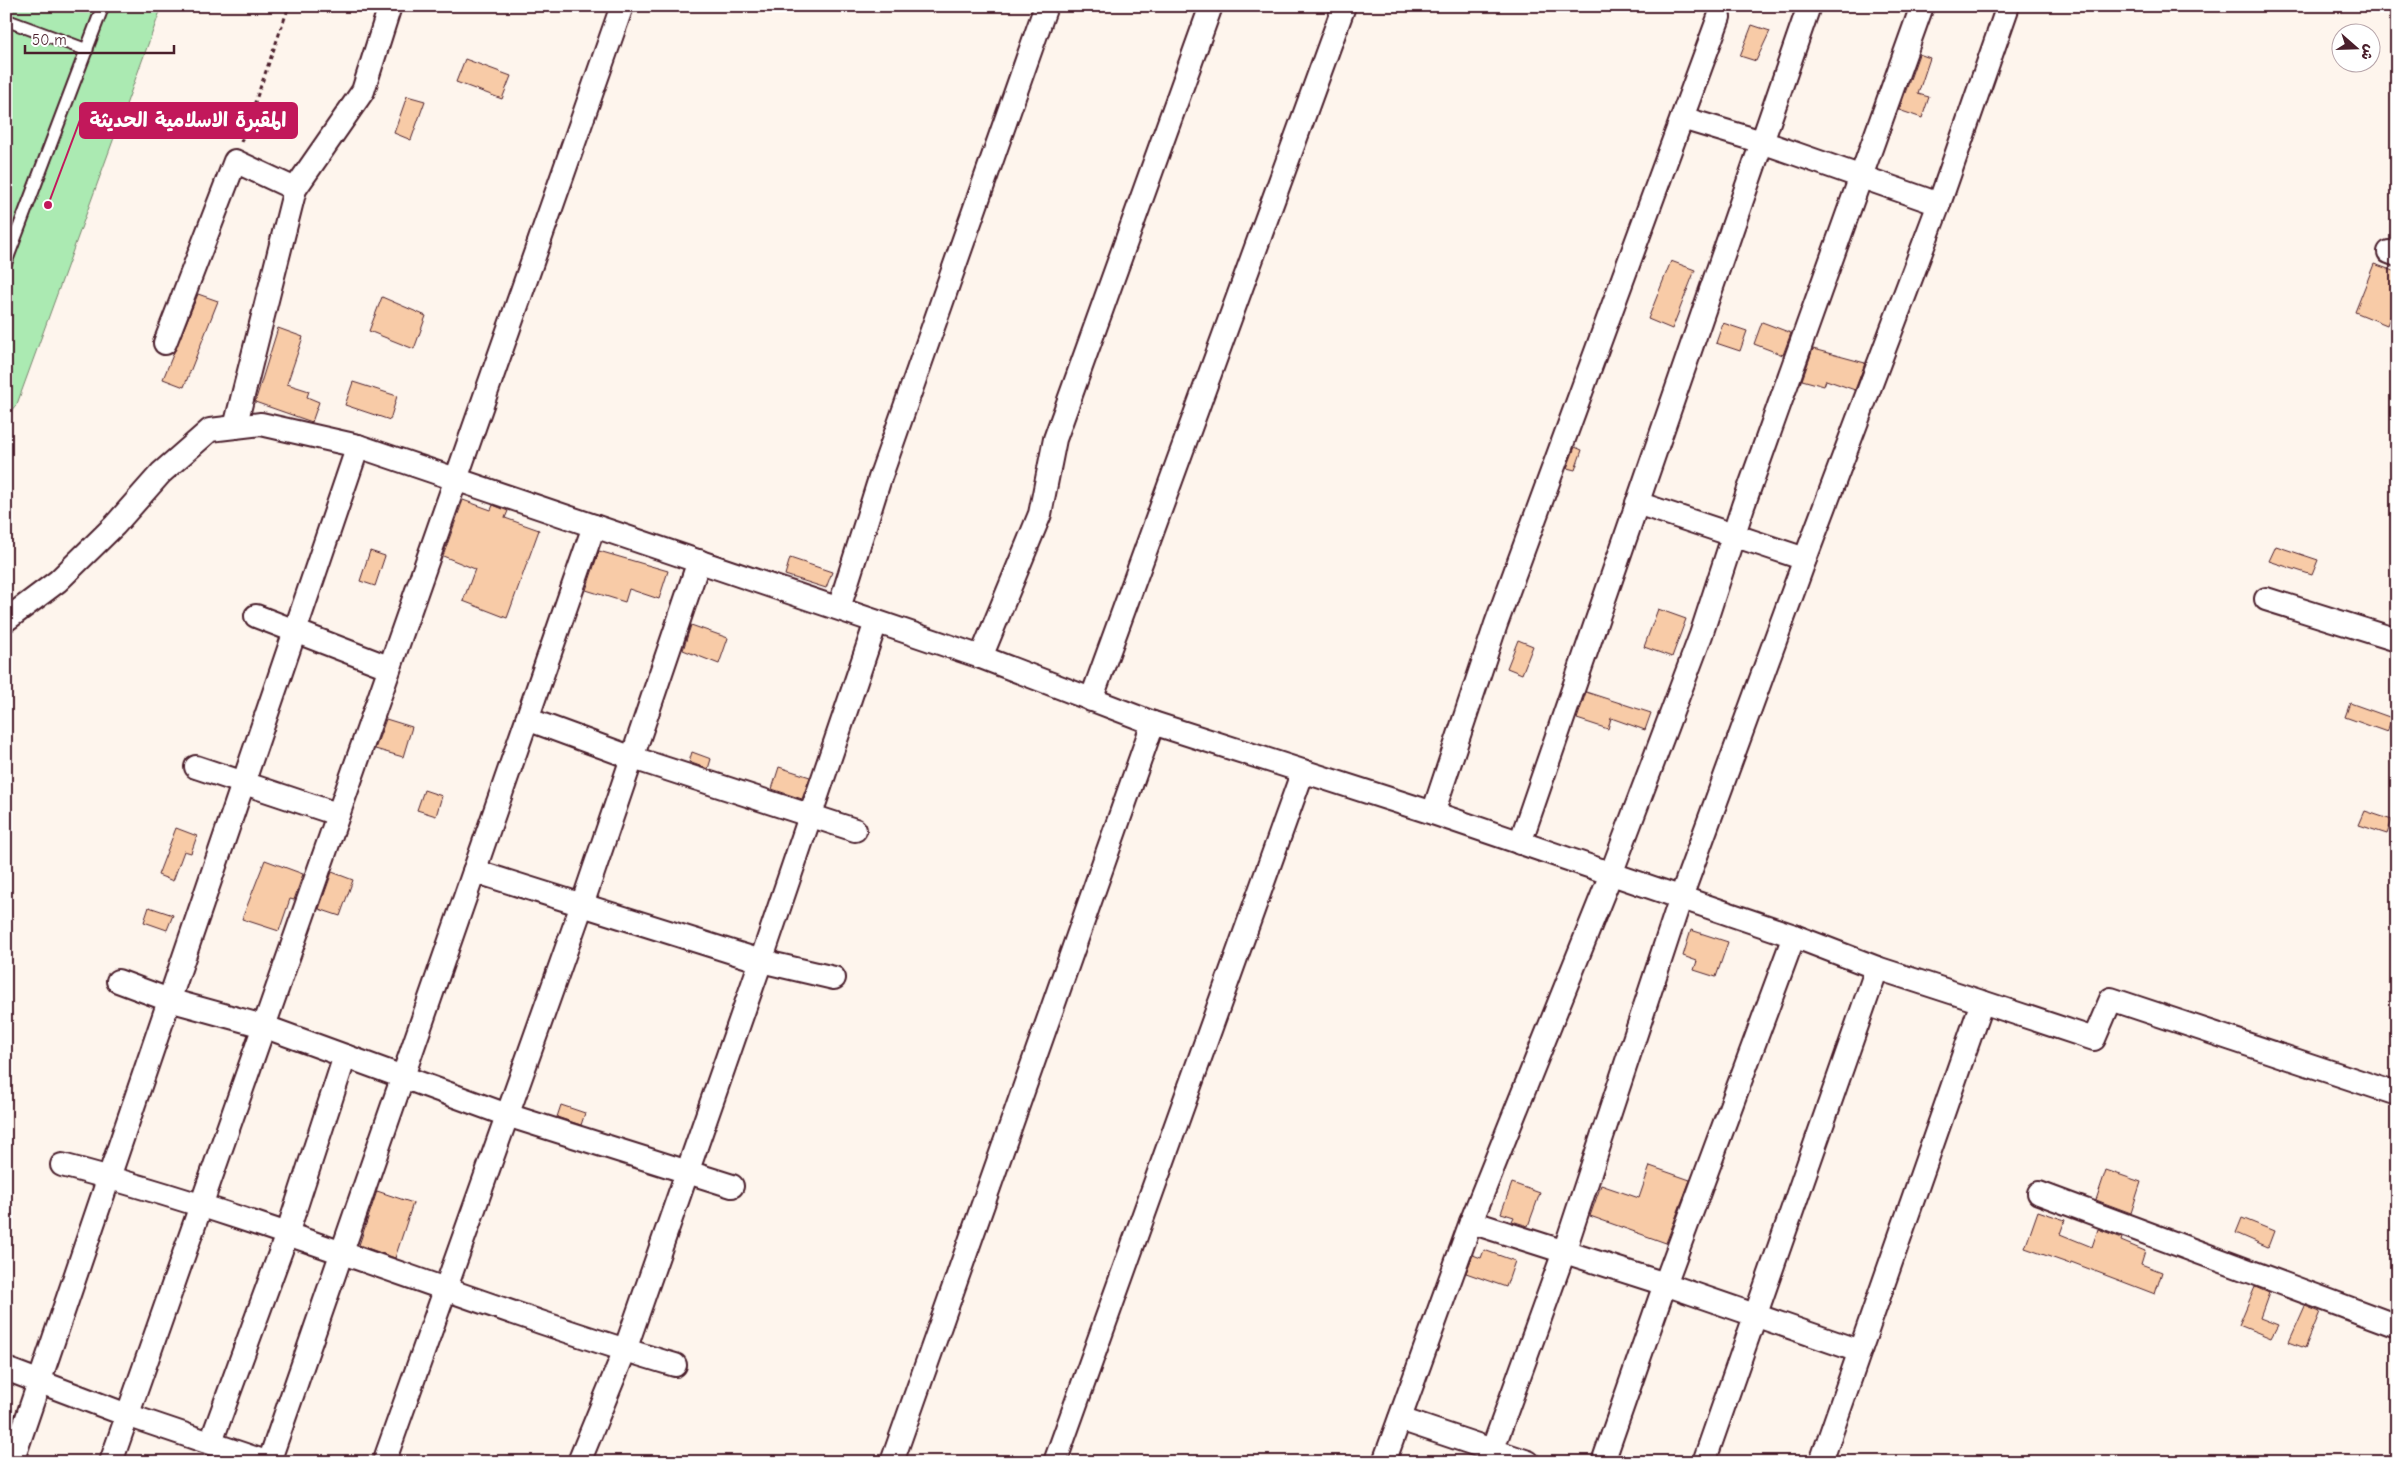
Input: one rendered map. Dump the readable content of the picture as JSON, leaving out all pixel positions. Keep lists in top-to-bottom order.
{
  "places": ["المقبرة الاسلامية الحديثة"],
  "scale_bar": "50 m",
  "north": "right"
}
